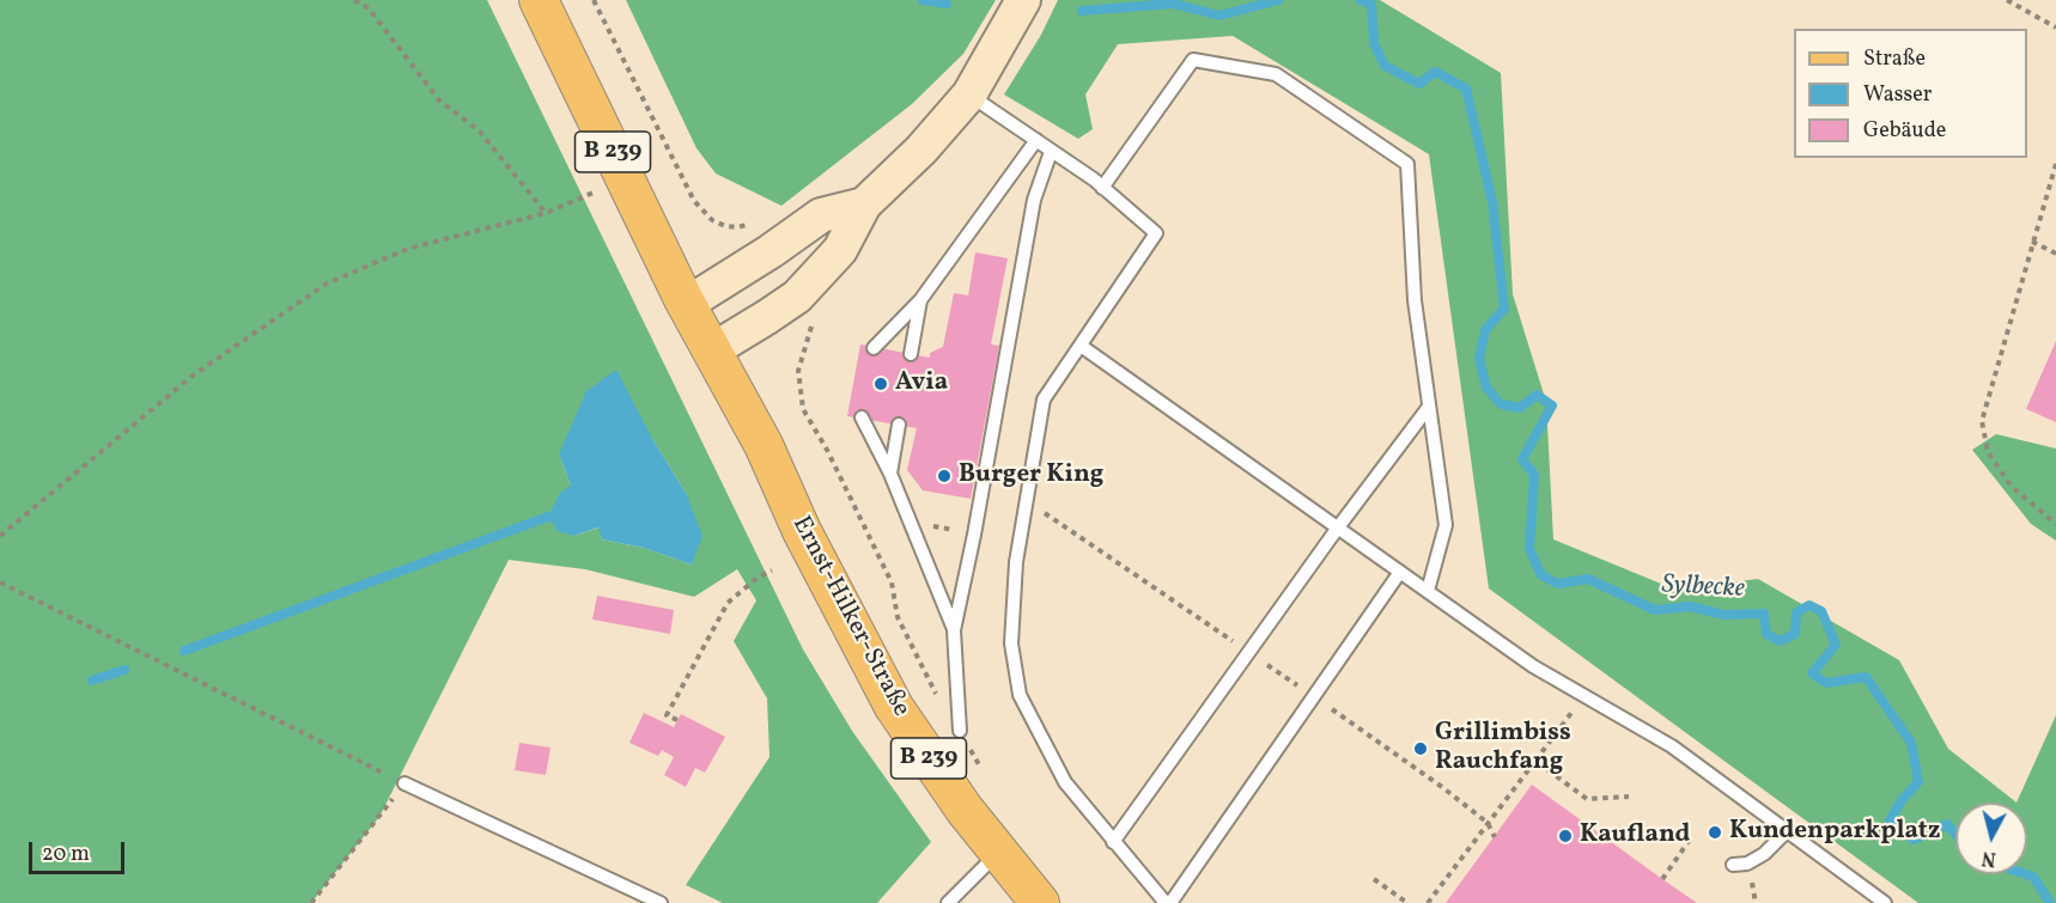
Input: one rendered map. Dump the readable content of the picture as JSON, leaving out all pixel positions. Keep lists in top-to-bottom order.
{
  "streets": {
    "main road": ["B 239", "Ernst-Hilker-Straße"]
  },
  "crossings": [
    ["B 239", "Ernst-Hilker-Straße"]
  ],
  "water": ["Sylbecke"],
  "places": [
    "Avia",
    "Burger King",
    "Grillimbiss Rauchfang",
    "Kundenparkplatz",
    "Kaufland"
  ],
  "legend": ["Straße", "Wasser", "Gebäude"],
  "scale_bar": "20 m",
  "north": "bottom"
}
